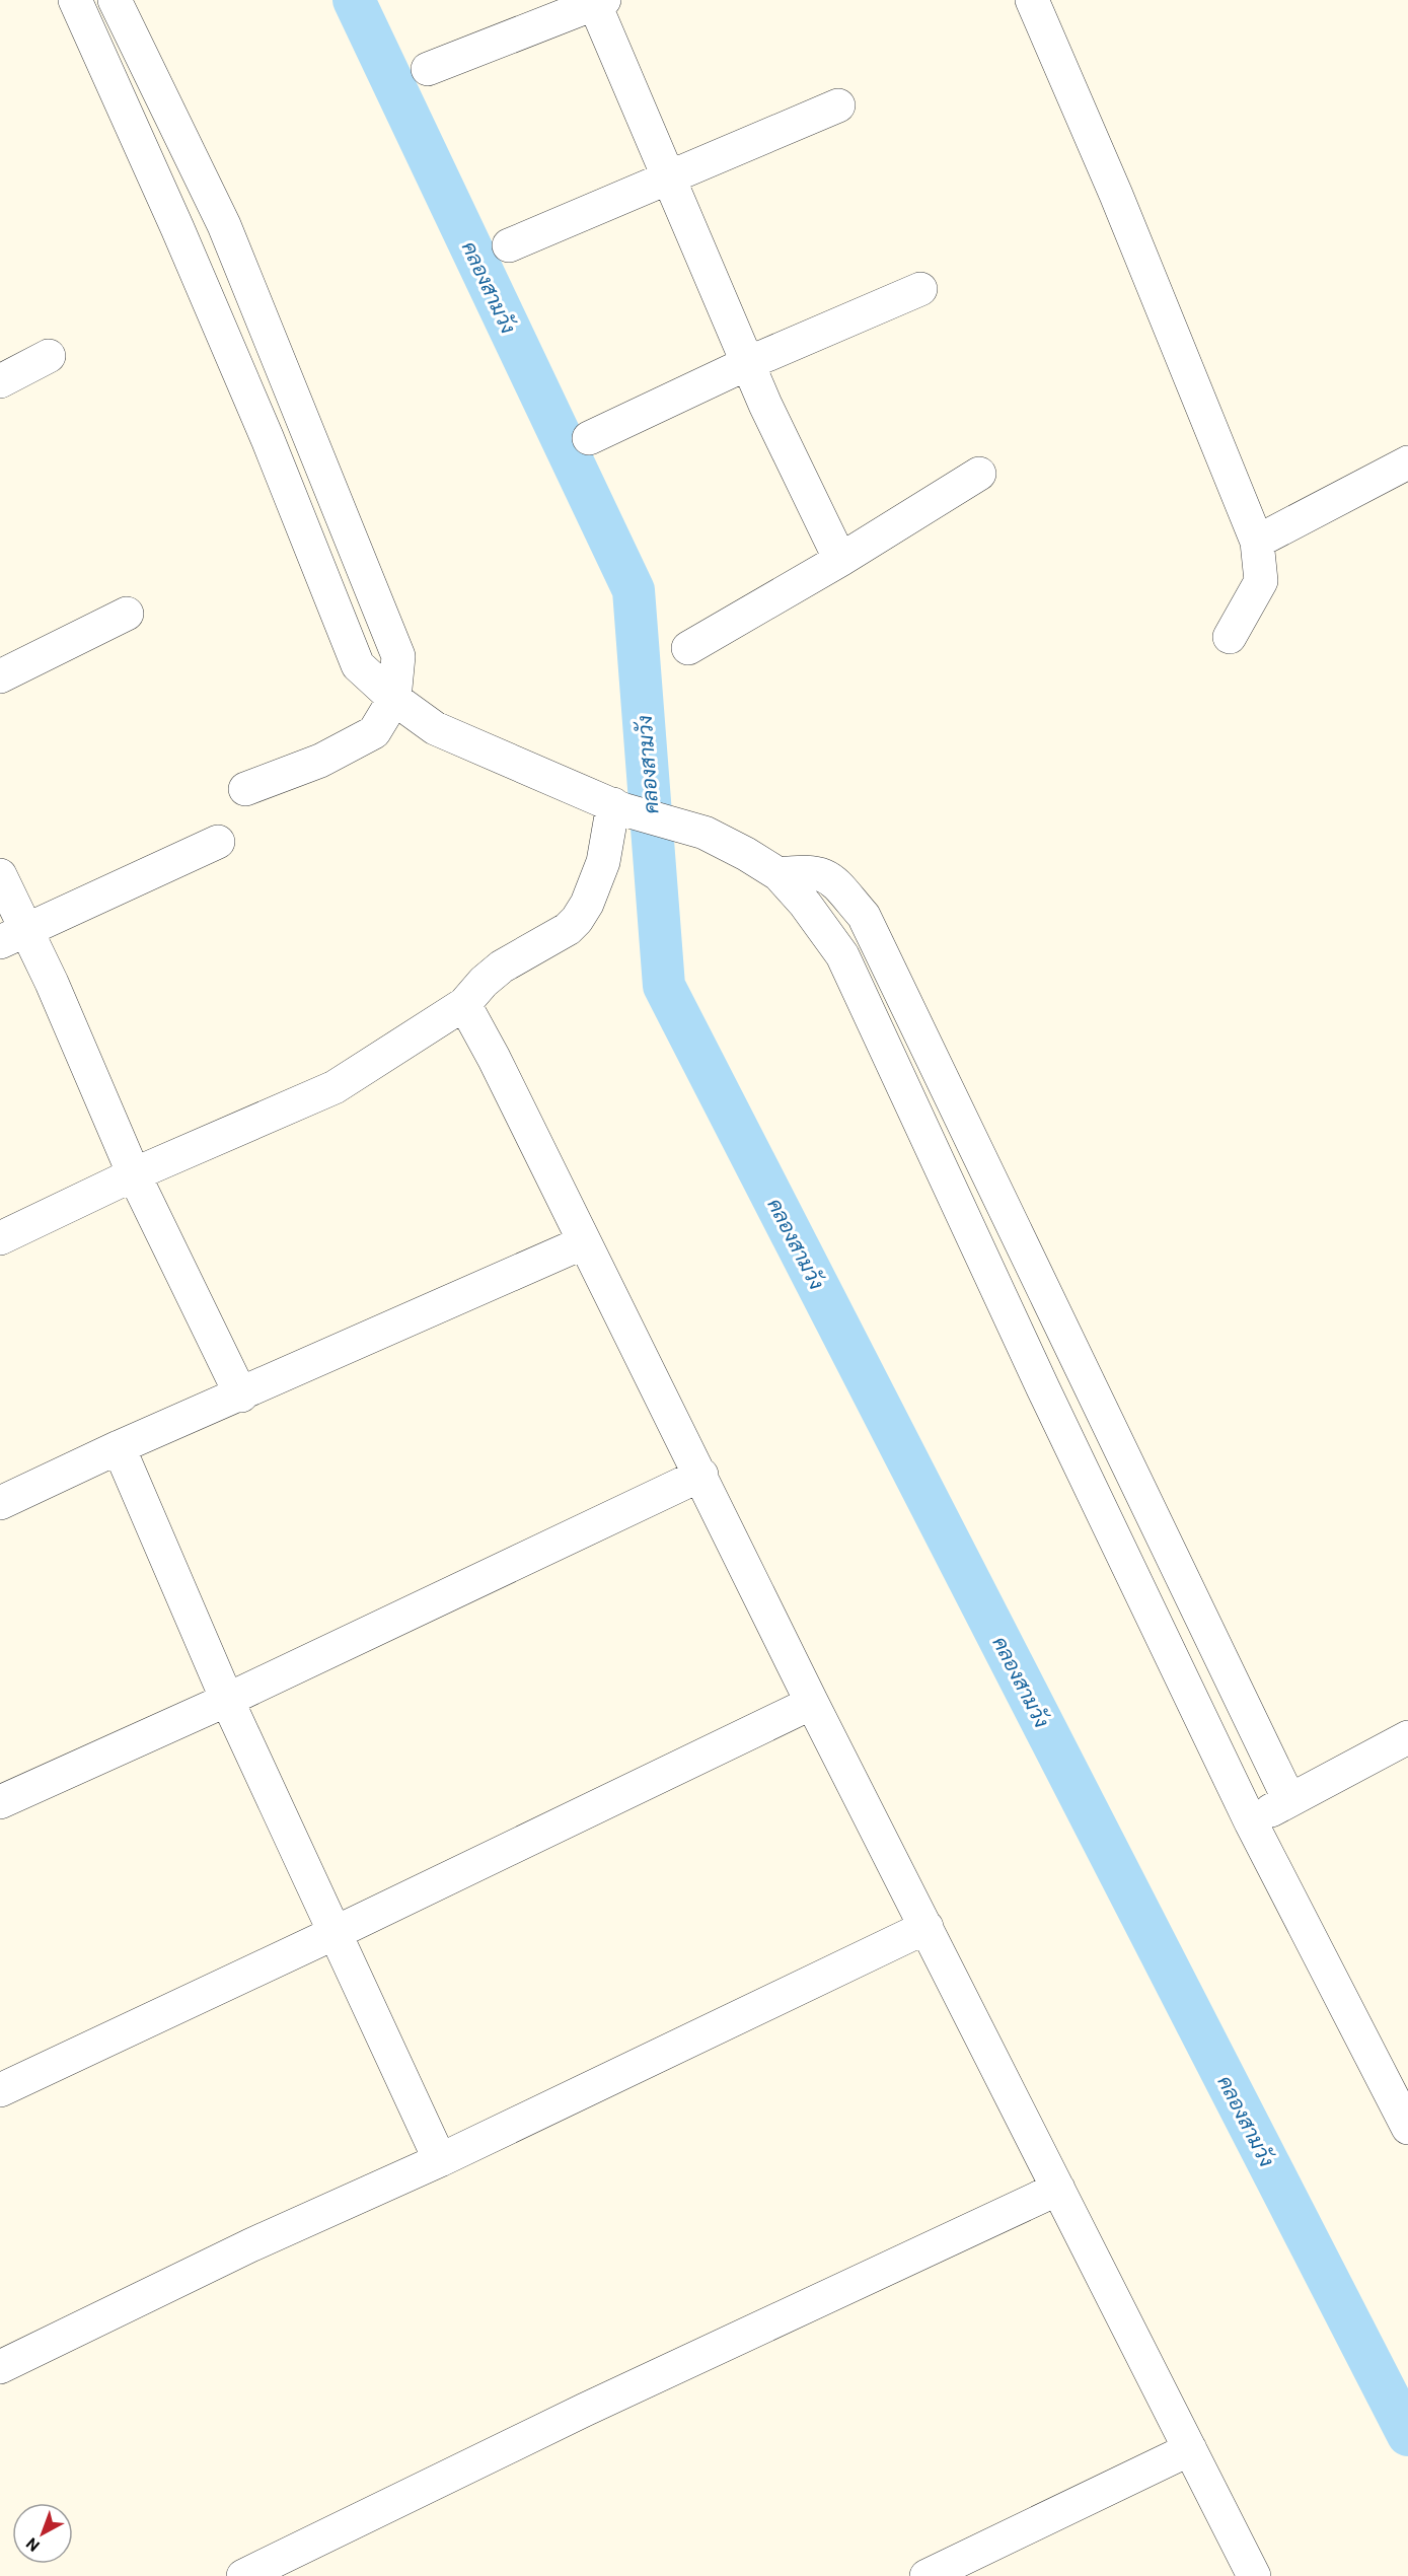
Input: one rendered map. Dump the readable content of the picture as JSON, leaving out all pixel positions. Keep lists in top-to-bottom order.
{
  "water": ["คลองสามวัง"],
  "north": "bottom left"
}
